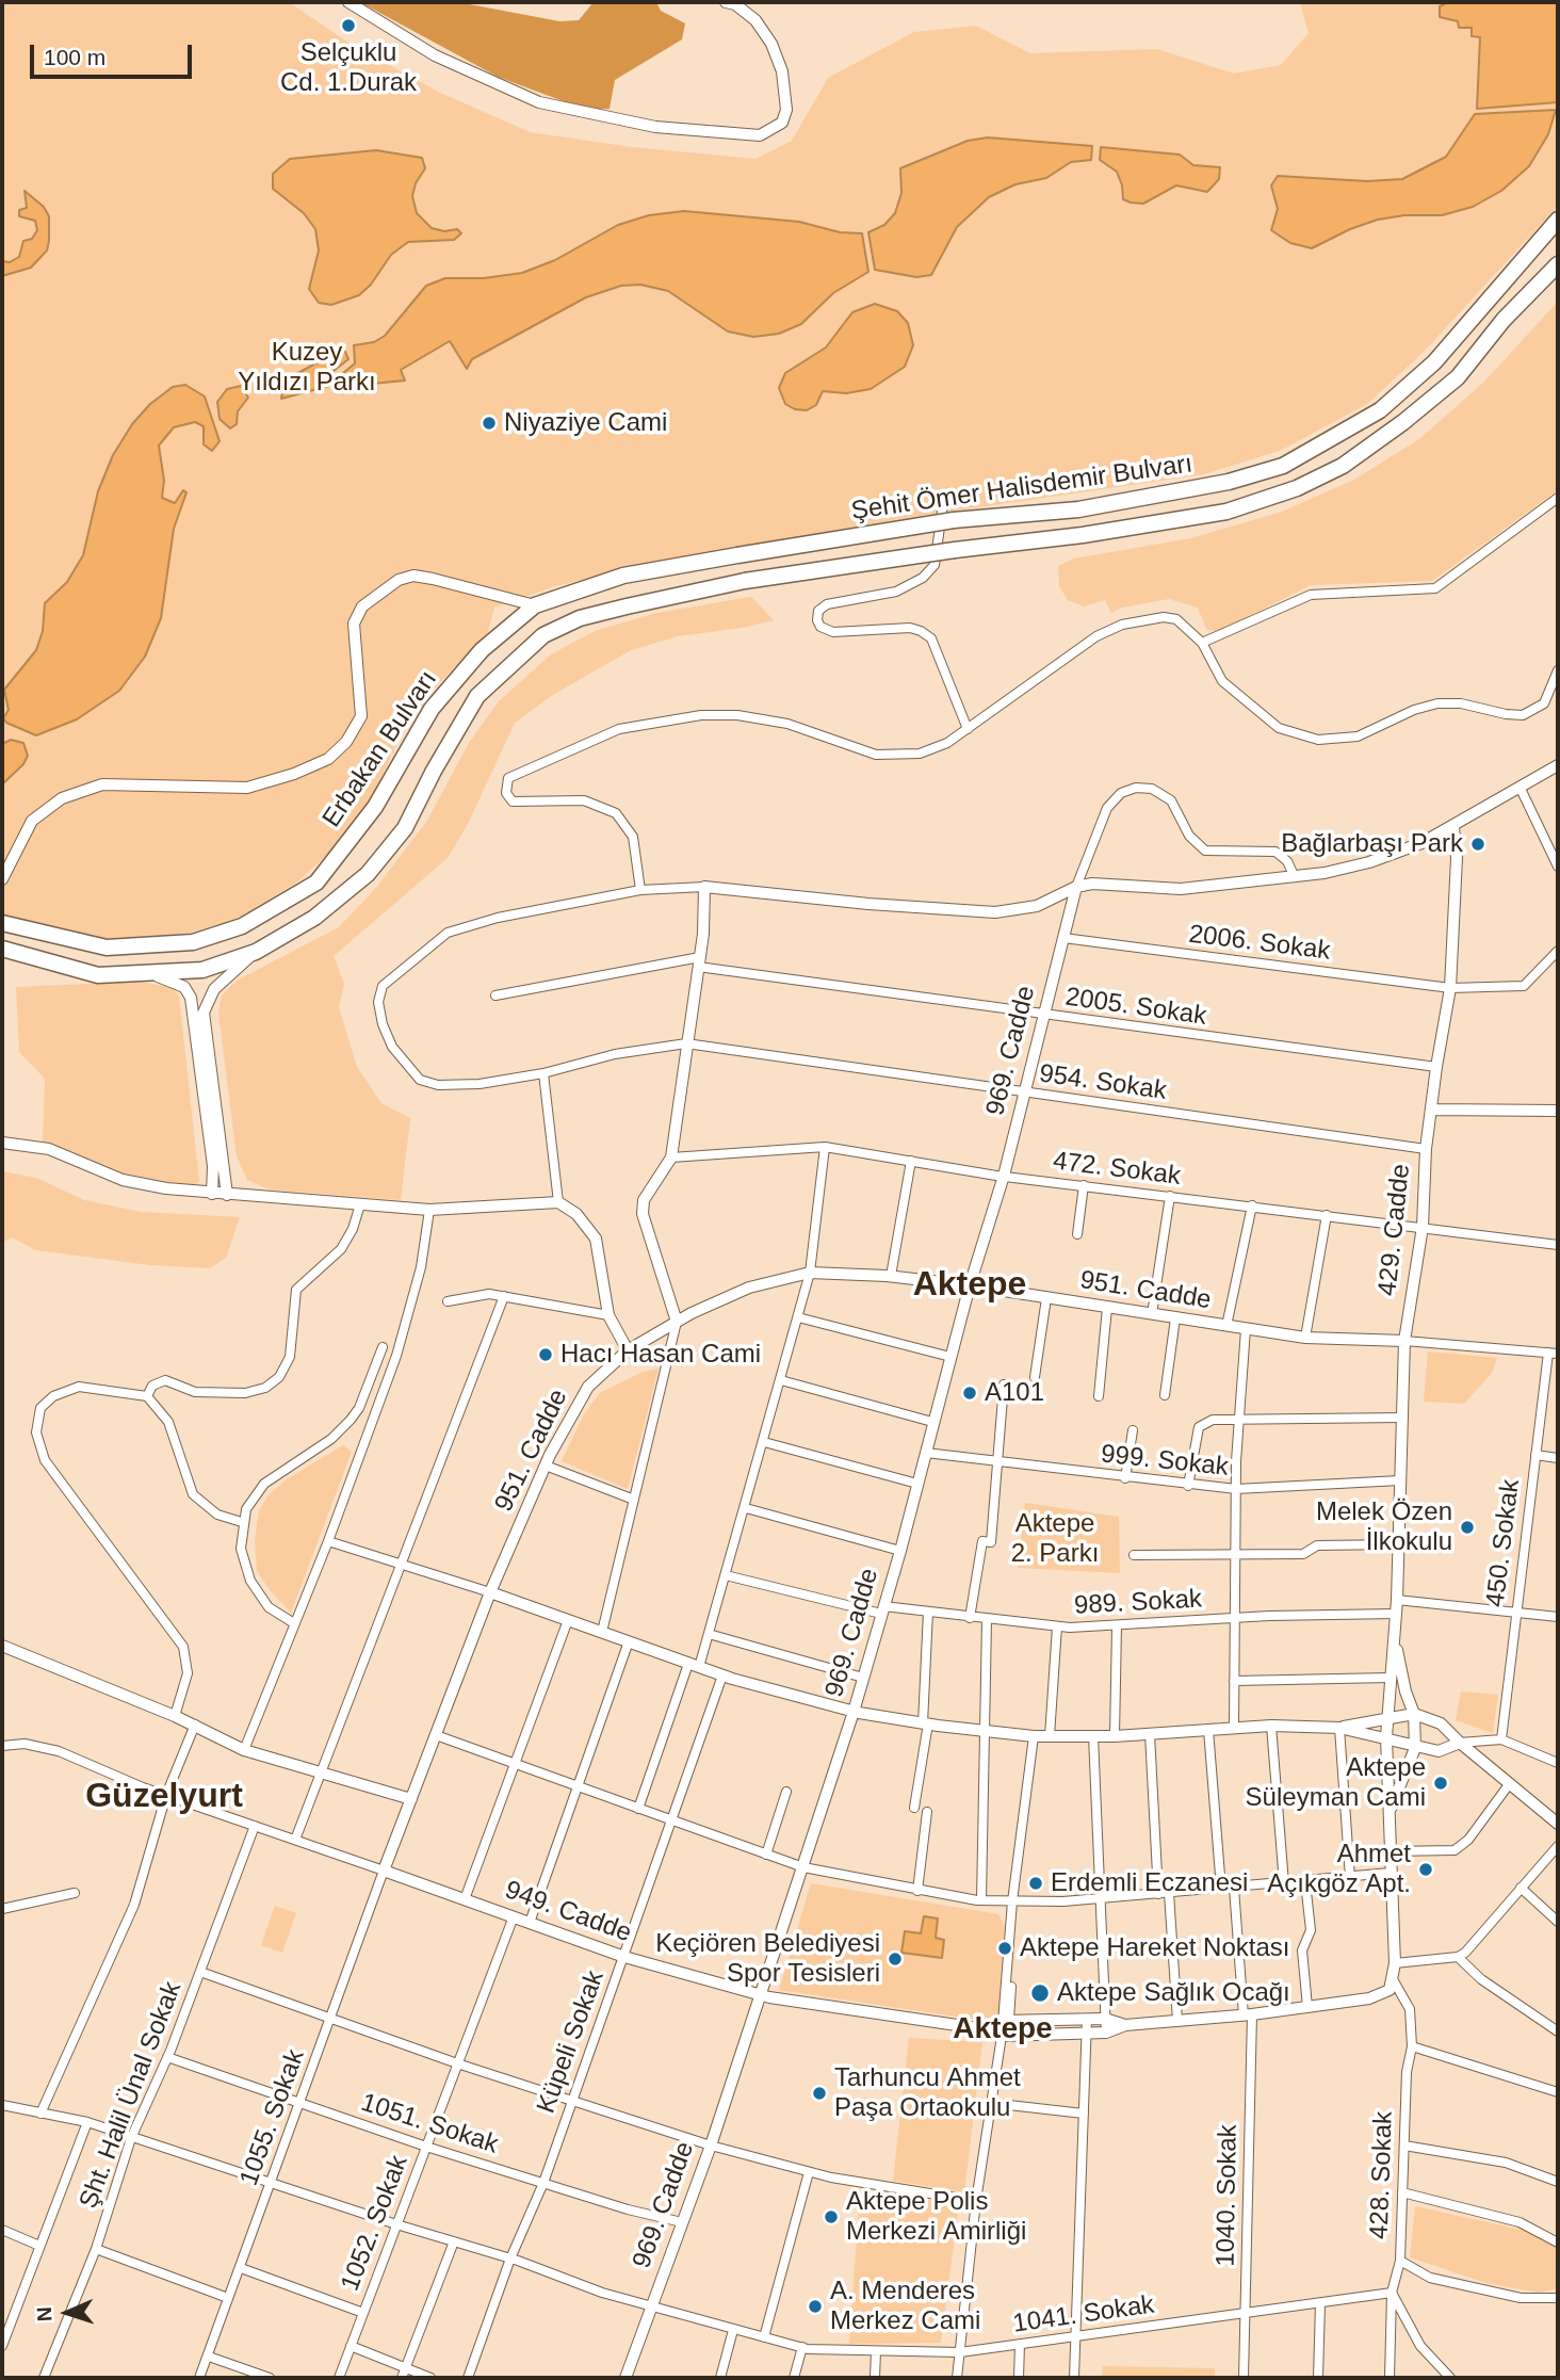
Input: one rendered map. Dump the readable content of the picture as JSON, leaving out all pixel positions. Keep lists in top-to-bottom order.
{
  "streets": {
    "highway": ["Şehit Ömer Halisdemir Bulvarı", "Erbakan Bulvarı"],
    "street": [
      "2006. Sokak",
      "2005. Sokak",
      "969. Cadde",
      "954. Sokak",
      "472. Sokak",
      "429. Cadde",
      "951. Cadde",
      "999. Sokak",
      "450. Sokak",
      "989. Sokak",
      "949. Cadde",
      "Küpeli Sokak",
      "Şht. Halil Ünal Sokak",
      "1055. Sokak",
      "1051. Sokak",
      "428. Sokak",
      "1040. Sokak",
      "1052. Sokak",
      "1041. Sokak"
    ]
  },
  "crossings": [
    ["Şehit Ömer Halisdemir Bulvarı", "Erbakan Bulvarı"],
    ["2006. Sokak", "969. Cadde"],
    ["2006. Sokak", "429. Cadde"],
    ["2005. Sokak", "969. Cadde"],
    ["2005. Sokak", "429. Cadde"],
    ["969. Cadde", "954. Sokak"],
    ["969. Cadde", "472. Sokak"],
    ["969. Cadde", "951. Cadde"],
    ["969. Cadde", "999. Sokak"],
    ["969. Cadde", "989. Sokak"],
    ["969. Cadde", "949. Cadde"],
    ["969. Cadde", "1051. Sokak"],
    ["969. Cadde", "1041. Sokak"],
    ["954. Sokak", "429. Cadde"],
    ["472. Sokak", "429. Cadde"],
    ["429. Cadde", "951. Cadde"],
    ["429. Cadde", "999. Sokak"],
    ["429. Cadde", "989. Sokak"],
    ["429. Cadde", "428. Sokak"],
    ["951. Cadde", "949. Cadde"],
    ["951. Cadde", "1055. Sokak"],
    ["949. Cadde", "Küpeli Sokak"],
    ["949. Cadde", "1055. Sokak"],
    ["949. Cadde", "1052. Sokak"],
    ["Küpeli Sokak", "1051. Sokak"],
    ["Küpeli Sokak", "1041. Sokak"],
    ["Şht. Halil Ünal Sokak", "1051. Sokak"],
    ["Şht. Halil Ünal Sokak", "1041. Sokak"],
    ["1055. Sokak", "1051. Sokak"],
    ["1055. Sokak", "1041. Sokak"],
    ["1051. Sokak", "1052. Sokak"],
    ["428. Sokak", "1041. Sokak"],
    ["1040. Sokak", "1041. Sokak"],
    ["1052. Sokak", "1041. Sokak"]
  ],
  "districts": ["Aktepe", "Güzelyurt", "Aktepe"],
  "parks": ["Kuzey Yıldızı Parkı", "Aktepe 2. Parkı"],
  "places": [
    "Selçuklu Cd. 1.Durak",
    "Niyaziye Cami",
    "Bağlarbaşı Park",
    "Hacı Hasan Cami",
    "A101",
    "Melek Özen İlkokulu",
    "Aktepe Süleyman Cami",
    "Ahmet Açıkgöz Apt.",
    "Erdemli Eczanesi",
    "Aktepe Hareket Noktası",
    "Keçiören Belediyesi Spor Tesisleri",
    "Aktepe Sağlık Ocağı",
    "Tarhuncu Ahmet Paşa Ortaokulu",
    "Aktepe Polis Merkezi Amirliği",
    "A. Menderes Merkez Cami"
  ],
  "scale_bar": "100 m",
  "north": "left"
}
